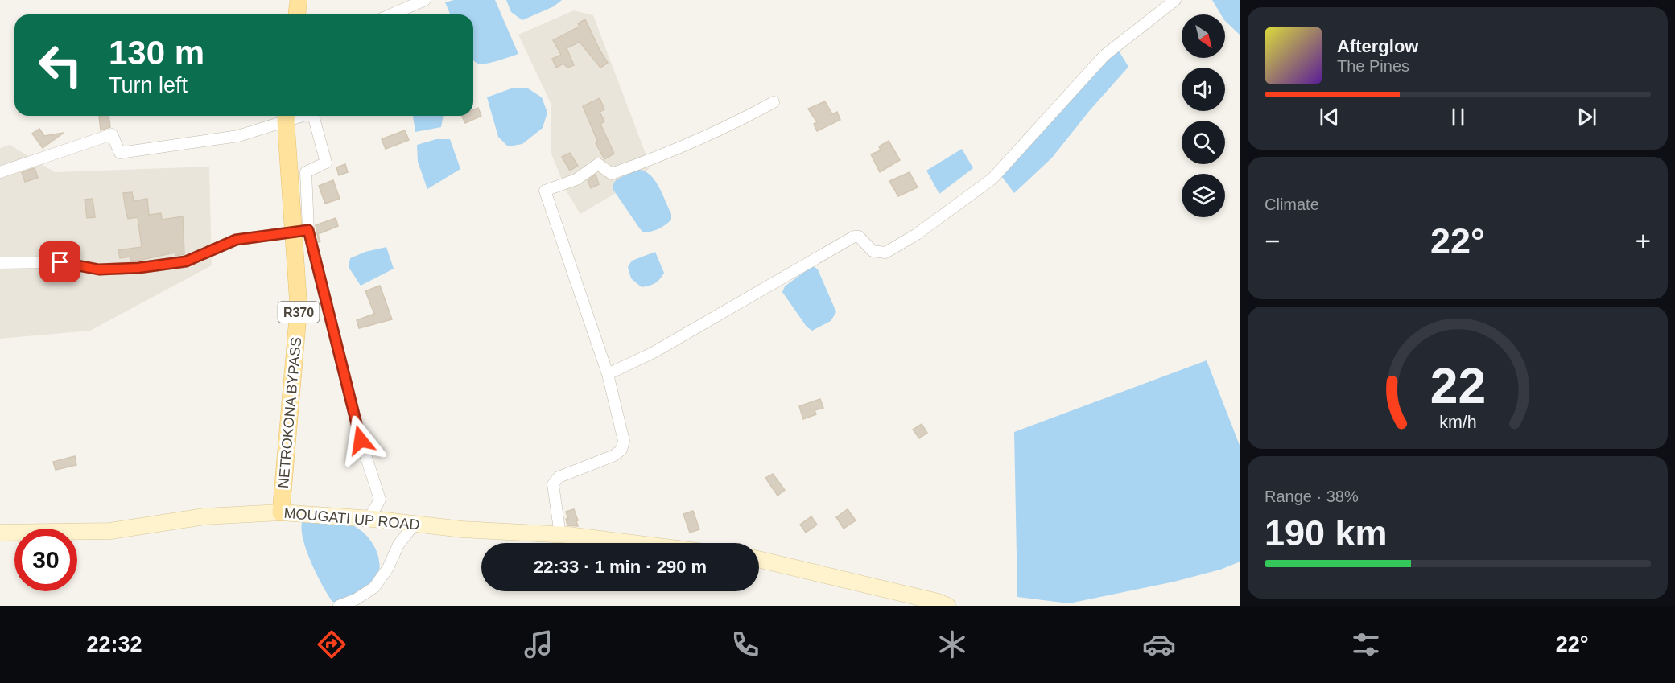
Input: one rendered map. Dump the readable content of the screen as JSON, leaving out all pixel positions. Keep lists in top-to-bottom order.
{
  "streets": {
    "main road": ["R370", "NETROKONA BYPASS"],
    "street": ["MOUGATI UP ROAD"]
  },
  "crossings": [
    ["NETROKONA BYPASS", "MOUGATI UP ROAD"]
  ],
  "north": "bottom right",
  "page": {
    "turn": ["130 m", "Turn left"],
    "song": ["Afterglow", "The Pines"],
    "tile": [
      "Climate",
      ["Range · 38%", "190 km"]
    ],
    "heat": ["−", "22°", "+"],
    "limit": "30",
    "trip": "22:33 · 1 min · 290 m",
    "tabs": ["22:32", "22°"],
    "gauge": ["22", "km/h"]
  }
}
